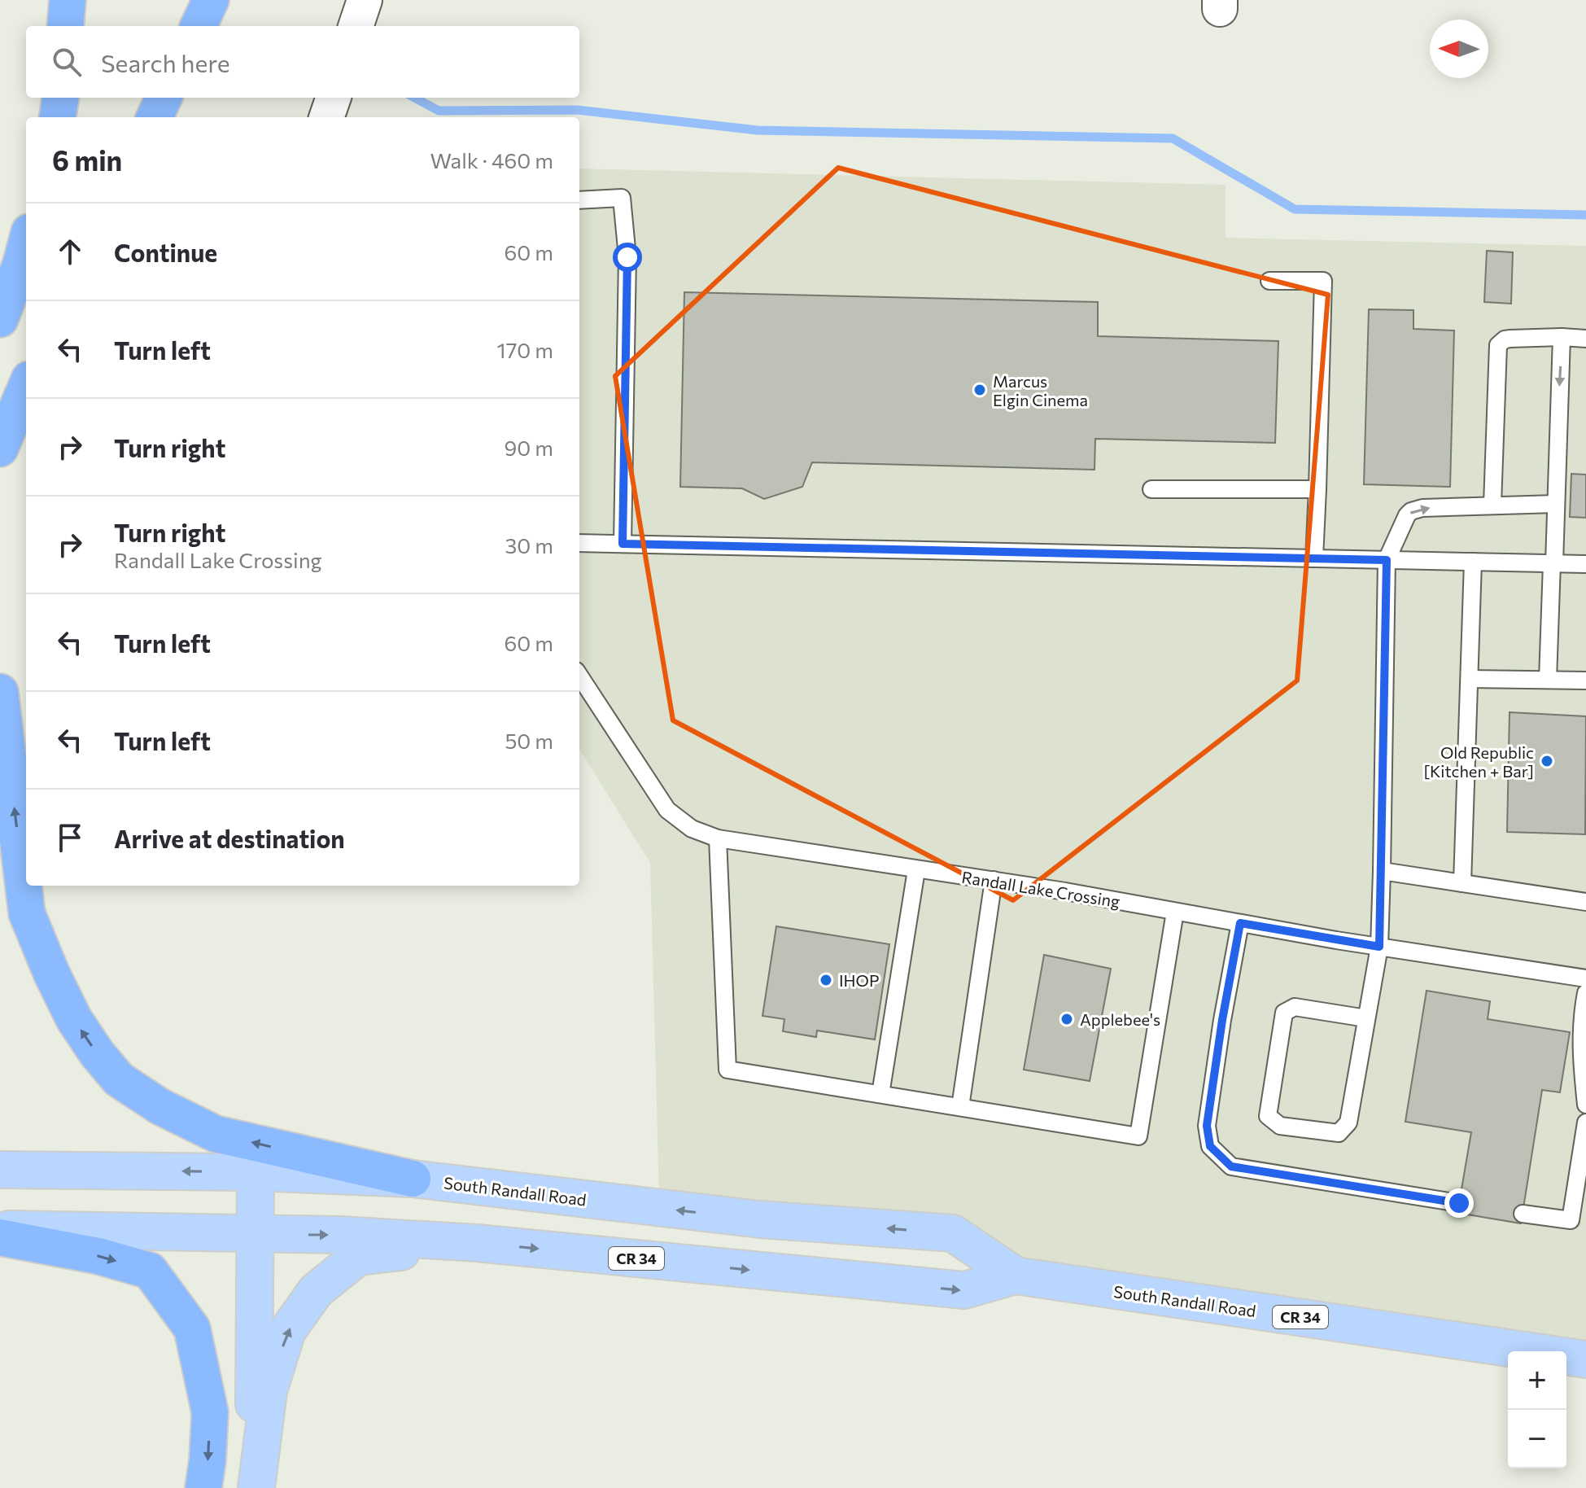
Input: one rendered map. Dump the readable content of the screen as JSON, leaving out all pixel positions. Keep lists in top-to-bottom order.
{
  "streets": {
    "main road": ["South Randall Road", "CR 34"],
    "lane": ["Randall Lake Crossing"]
  },
  "places": [
    "Marcus Elgin Cinema",
    "Old Republic [Kitchen + Bar]",
    "IHOP",
    "Applebee's"
  ],
  "north": "left",
  "page": {
    "search": "Search here",
    "heading": ["6 min", "Walk · 460 m"],
    "list": [
      ["Continue", "60 m"],
      ["Turn left", "170 m"],
      ["Turn right", "90 m"],
      ["Turn right", "Randall Lake Crossing", "30 m"],
      ["Turn left", "60 m"],
      ["Turn left", "50 m"],
      "Arrive at destination"
    ],
    "map_buttons": ["+", "−"]
  }
}
